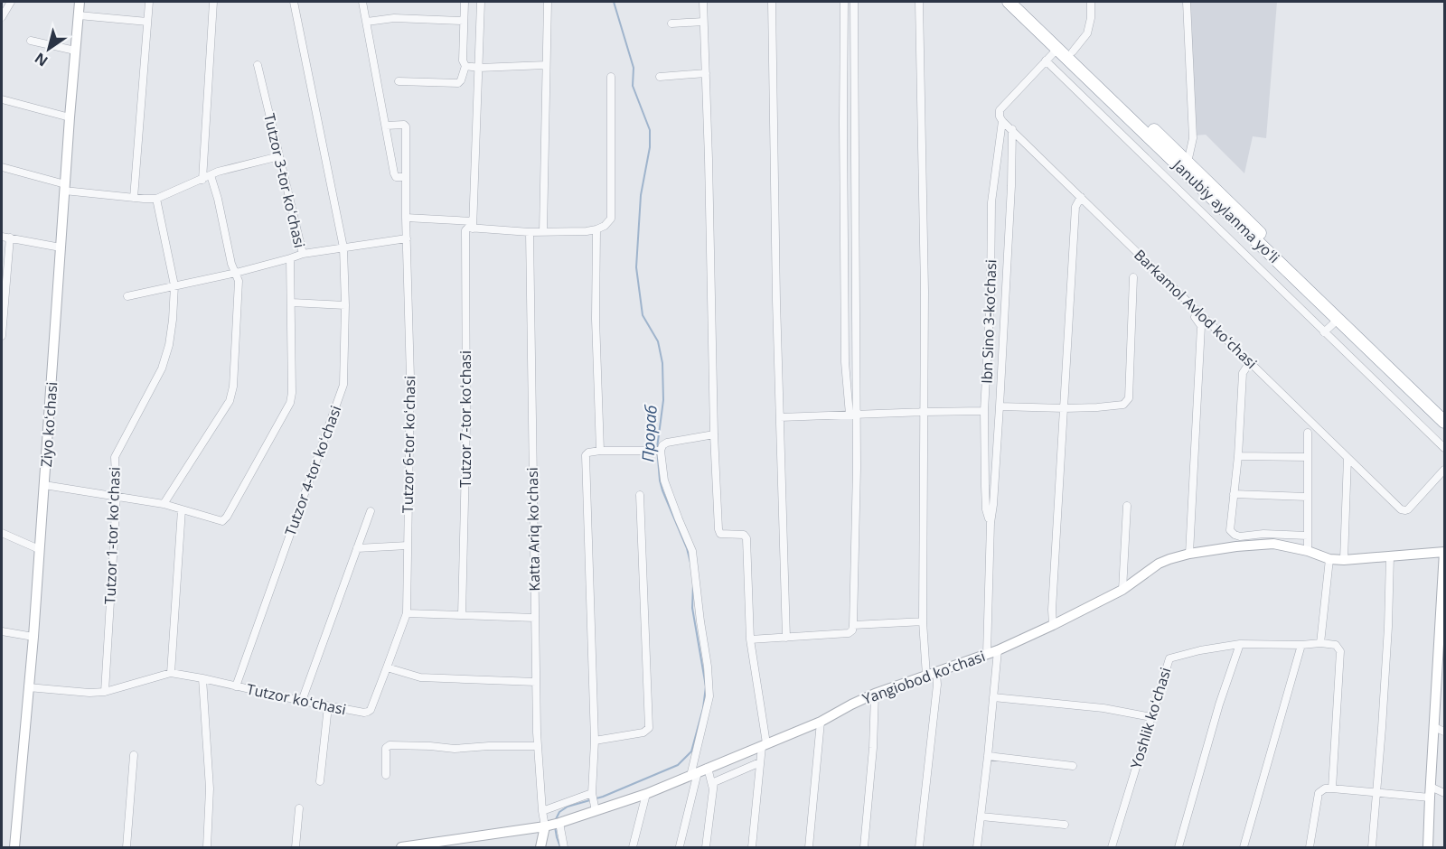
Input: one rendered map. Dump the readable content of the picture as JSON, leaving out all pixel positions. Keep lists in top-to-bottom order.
{
  "streets": {
    "highway": ["Janubiy aylanma yoʻli"],
    "street": [
      "Tutzor 3-tor koʻchasi",
      "Barkamol Avlod koʻchasi",
      "Ibn Sino 3-koʼchasi",
      "Tutzor 7-tor koʻchasi",
      "Ziyo koʻchasi",
      "Tutzor 6-tor koʻchasi",
      "Tutzor 4-tor koʻchasi",
      "Katta Ariq koʻchasi",
      "Tutzor 1-tor koʻchasi",
      "Yangiobod koʻchasi",
      "Tutzor koʻchasi",
      "Yoshlik koʻchasi"
    ]
  },
  "crossings": [
    ["Barkamol Avlod koʻchasi", "Ibn Sino 3-koʼchasi"],
    ["Ibn Sino 3-koʼchasi", "Yangiobod koʻchasi"],
    ["Ziyo koʻchasi", "Tutzor koʻchasi"],
    ["Tutzor 6-tor koʻchasi", "Tutzor koʻchasi"],
    ["Tutzor 4-tor koʻchasi", "Tutzor koʻchasi"],
    ["Katta Ariq koʻchasi", "Yangiobod koʻchasi"],
    ["Tutzor 1-tor koʻchasi", "Tutzor koʻchasi"]
  ],
  "water": ["Прораб"],
  "north": "bottom left"
}
